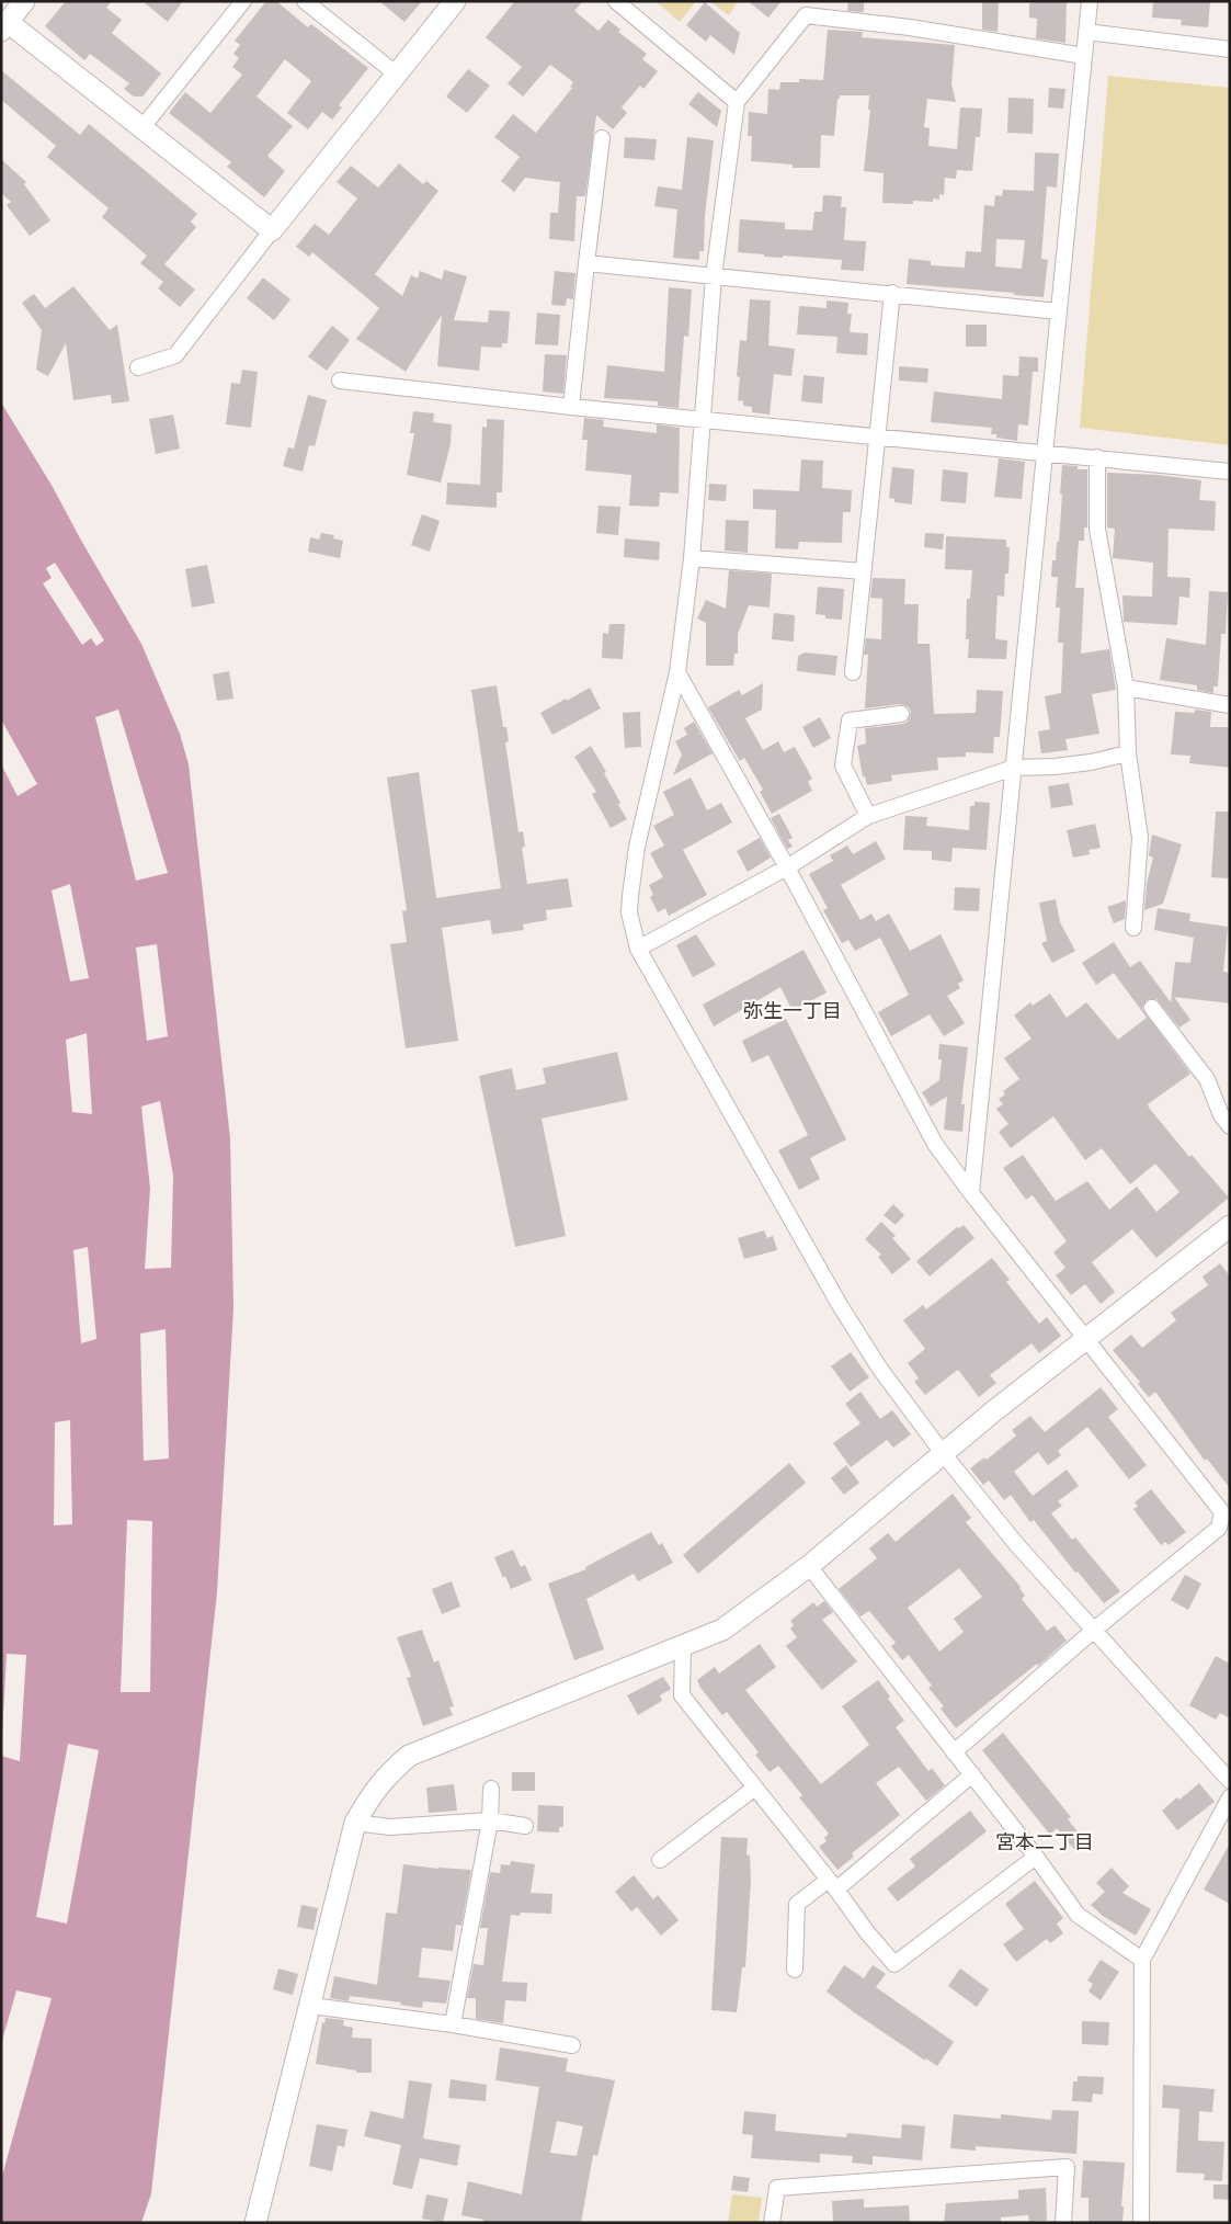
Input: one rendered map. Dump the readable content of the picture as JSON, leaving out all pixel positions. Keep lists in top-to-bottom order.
{
  "districts": ["弥生一丁目", "宮本二丁目"]
}
